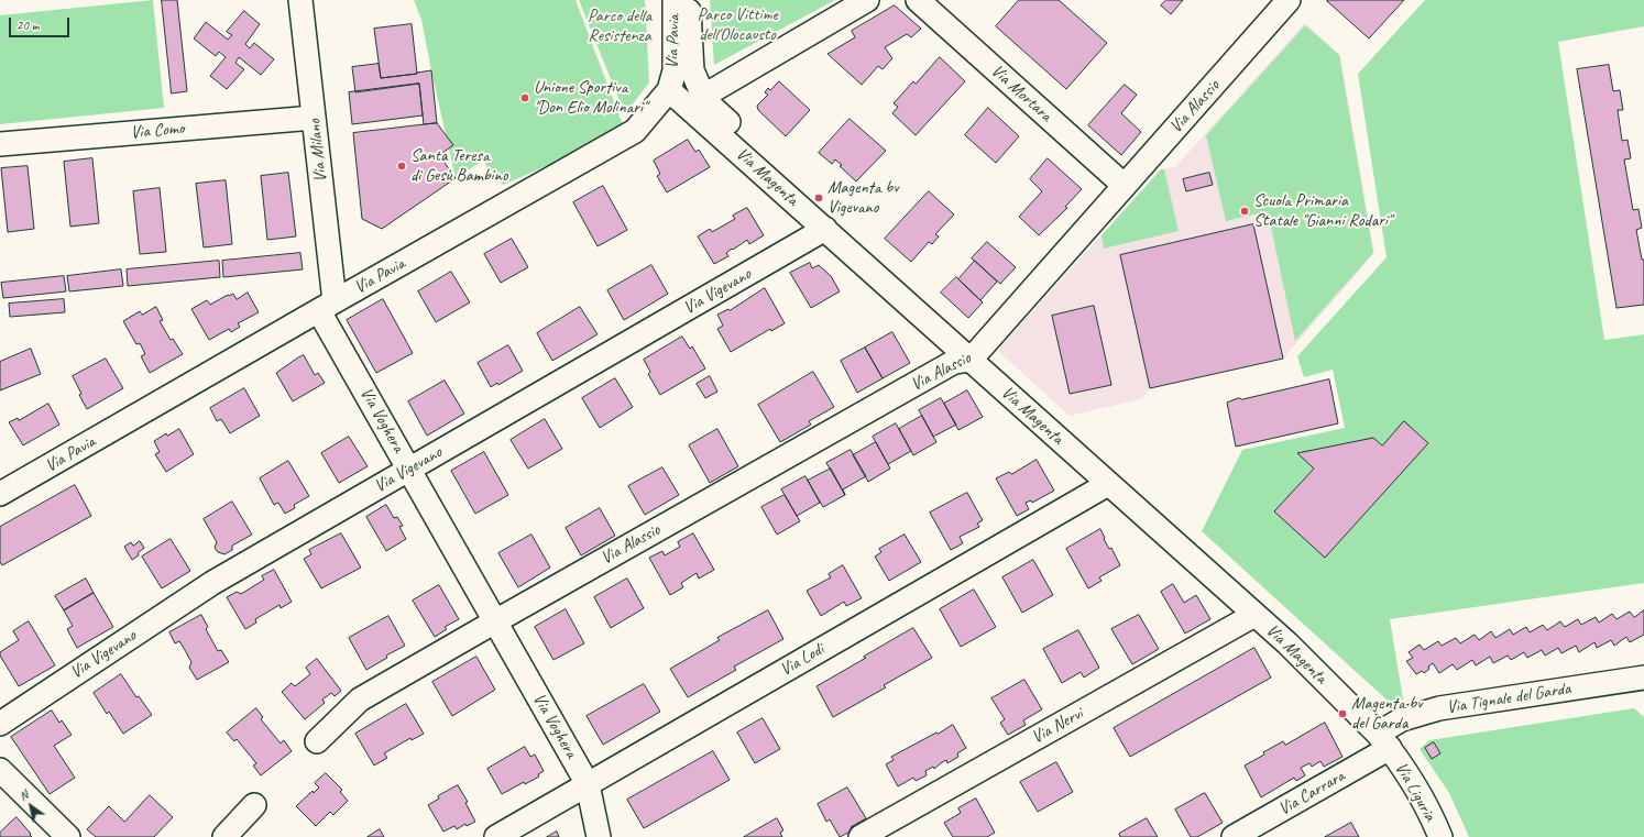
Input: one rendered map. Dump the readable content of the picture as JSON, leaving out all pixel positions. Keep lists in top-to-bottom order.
{
  "streets": {
    "street": [
      "Via Pavia",
      "Via Mortara",
      "Via Alassio",
      "Via Como",
      "Via Milano",
      "Via Magenta",
      "Via Vigevano",
      "Via Voghera",
      "Via Lodi",
      "Via Tignale del Garda",
      "Via Nervi",
      "Via Liguria",
      "Via Carrara"
    ]
  },
  "crossings": [
    ["Via Pavia", "Via Milano"],
    ["Via Pavia", "Via Magenta"],
    ["Via Pavia", "Via Voghera"],
    ["Via Mortara", "Via Alassio"],
    ["Via Alassio", "Via Magenta"],
    ["Via Alassio", "Via Voghera"],
    ["Via Como", "Via Milano"],
    ["Via Milano", "Via Voghera"],
    ["Via Magenta", "Via Vigevano"],
    ["Via Magenta", "Via Lodi"],
    ["Via Magenta", "Via Tignale del Garda"],
    ["Via Magenta", "Via Nervi"],
    ["Via Magenta", "Via Liguria"],
    ["Via Magenta", "Via Carrara"],
    ["Via Vigevano", "Via Voghera"],
    ["Via Voghera", "Via Lodi"],
    ["Via Tignale del Garda", "Via Liguria"],
    ["Via Tignale del Garda", "Via Carrara"],
    ["Via Liguria", "Via Carrara"]
  ],
  "parks": ["Parco Vittime dell'Olocausto", "Parco della Resistenza"],
  "places": [
    "Unione Sportiva \"Don Elio Molinari\"",
    "Santa Teresa di Gesù Bambino",
    "Magenta bv Vigevano",
    "Scuola Primaria Statale \"Gianni Rodari\"",
    "Magenta bv del Garda"
  ],
  "scale_bar": "20 m",
  "north": "top left"
}
